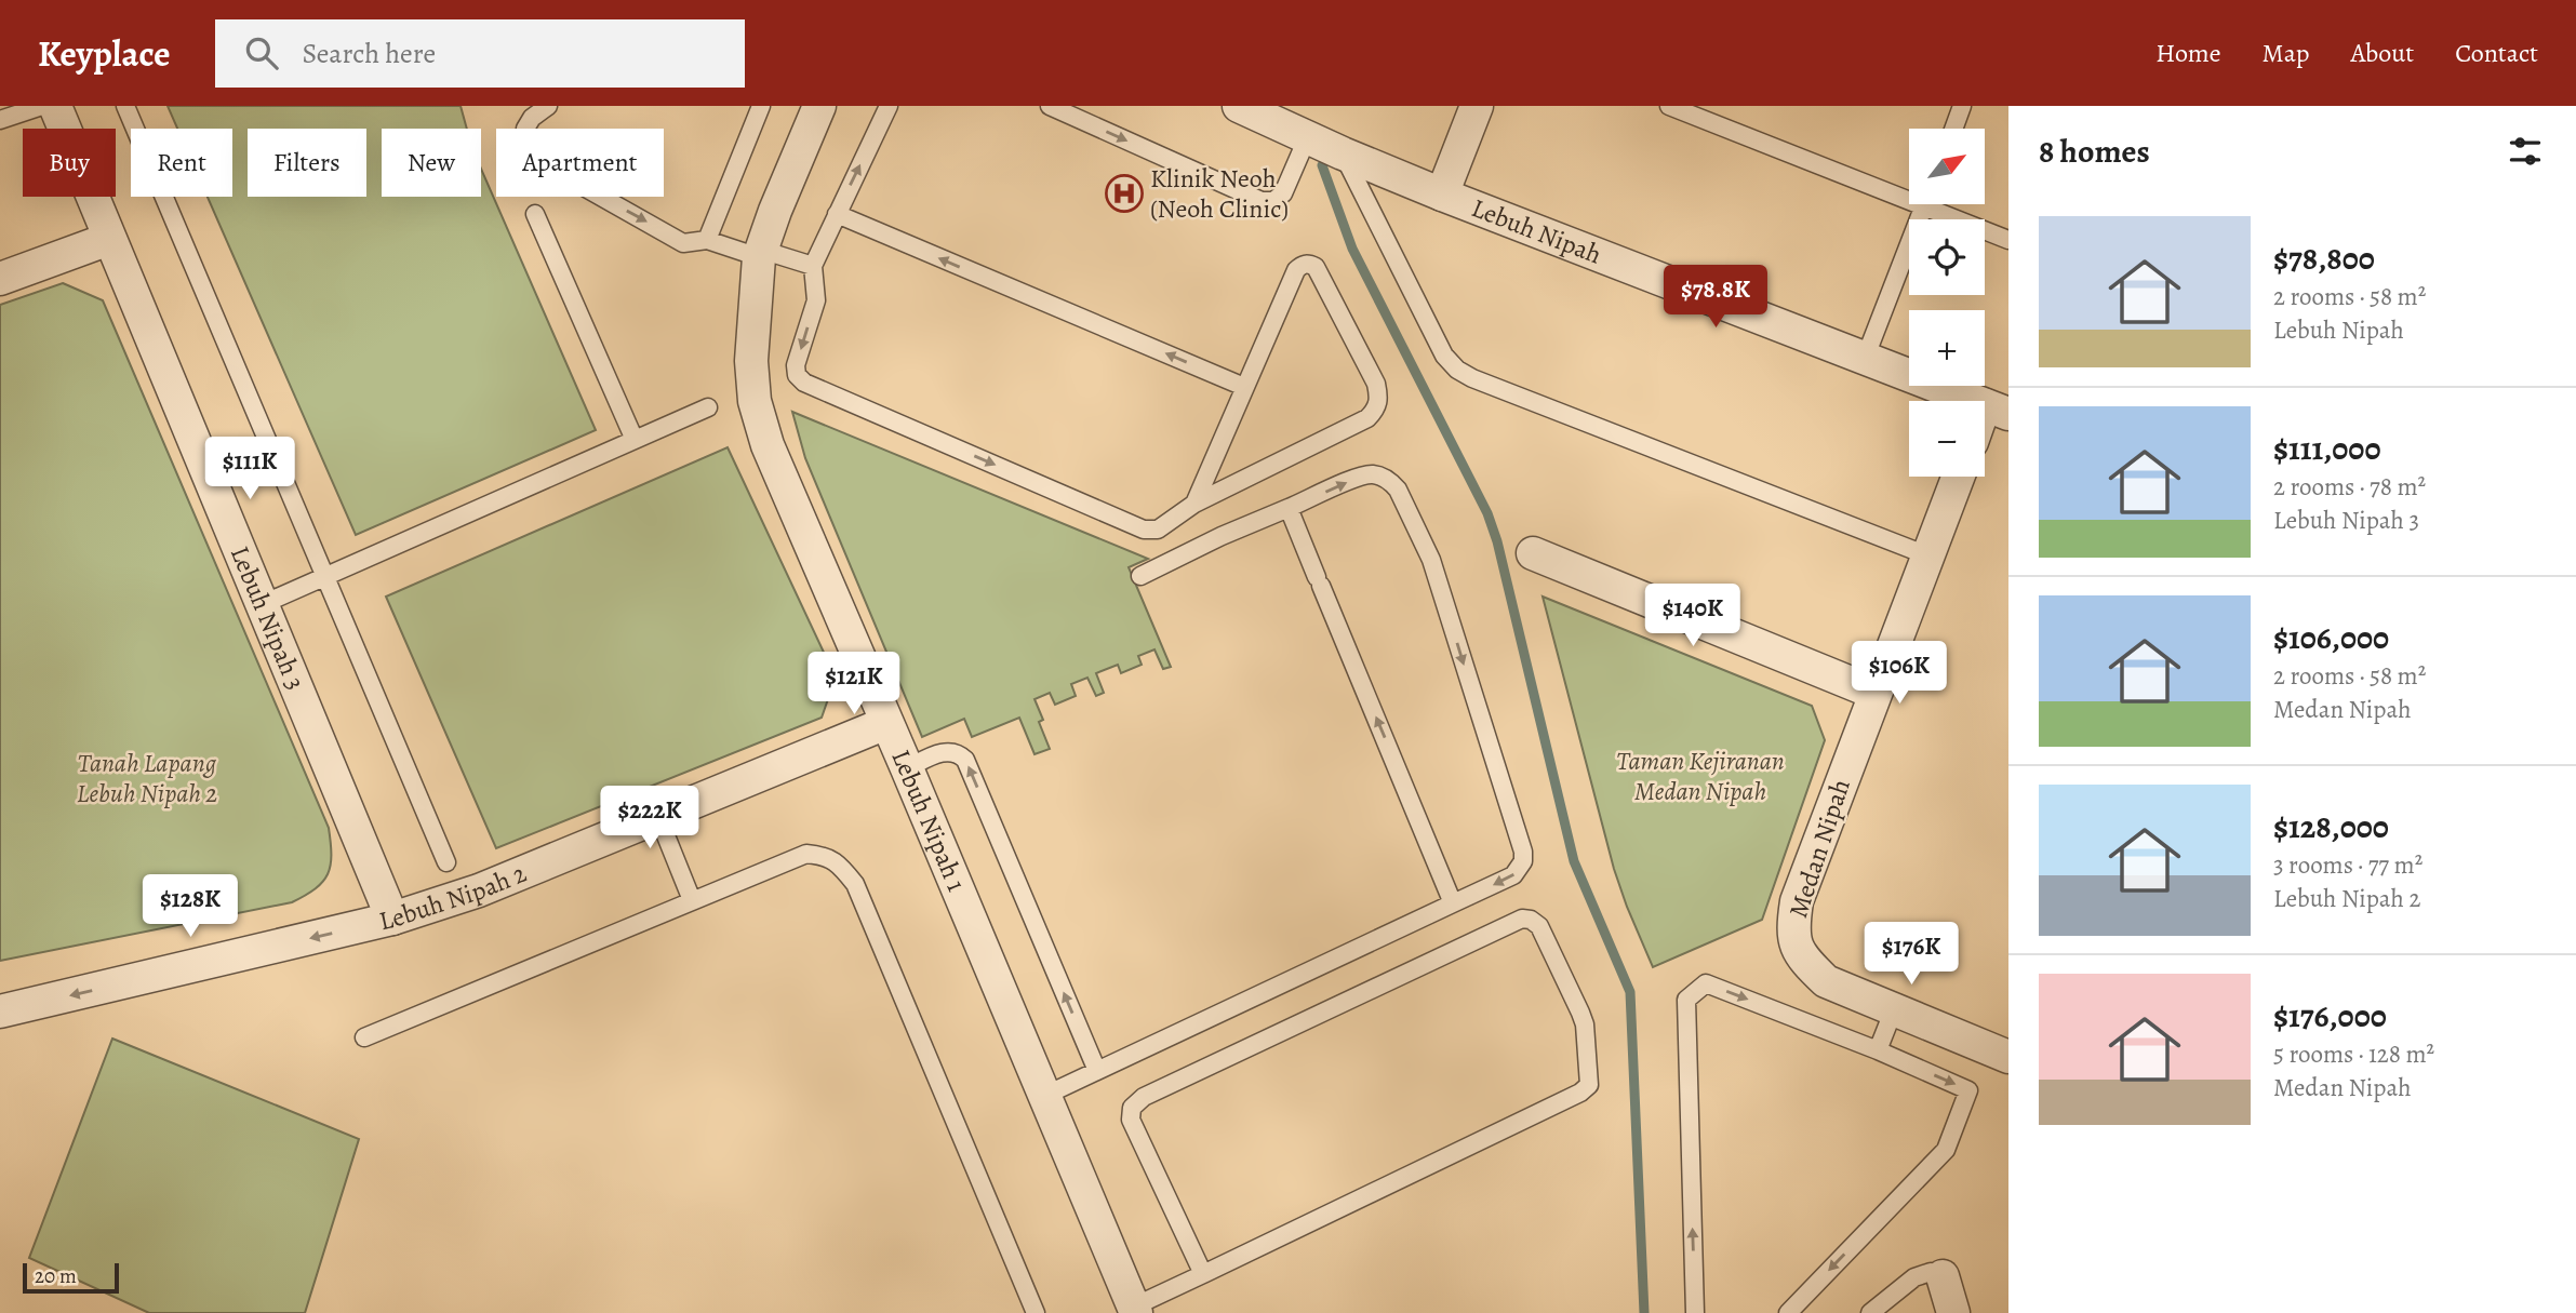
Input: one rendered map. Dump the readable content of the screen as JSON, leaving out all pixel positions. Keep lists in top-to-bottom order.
{
  "streets": {
    "street": [
      "Lebuh Nipah",
      "Lebuh Nipah 3",
      "Lebuh Nipah 1",
      "Medan Nipah",
      "Lebuh Nipah 2"
    ]
  },
  "crossings": [
    ["Lebuh Nipah 3", "Lebuh Nipah 2"],
    ["Lebuh Nipah 1", "Lebuh Nipah 2"]
  ],
  "one_way": ["Lebuh Nipah 2"],
  "parks": ["Taman Kejiranan Medan Nipah", "Tanah Lapang Lebuh Nipah 2"],
  "places": {
    "hospital": ["Klinik Neoh (Neoh Clinic)"]
  },
  "scale_bar": "20 m",
  "north": "top right",
  "page": {
    "header": "Keyplace",
    "search": "Search here",
    "nav": [
      "Home",
      "Map",
      "About",
      "Contact"
    ],
    "heading": "8 homes",
    "map_buttons": ["+", "−"],
    "chip": [
      "Buy",
      "Rent",
      "Filters",
      "New",
      "Apartment"
    ],
    "list": [
      {
        "name": "$78,800",
        "note": "2 rooms · 58 m² · Lebuh Nipah"
      },
      {
        "name": "$111,000",
        "note": "2 rooms · 78 m² · Lebuh Nipah 3"
      },
      {
        "name": "$106,000",
        "note": "2 rooms · 58 m² · Medan Nipah"
      },
      {
        "name": "$128,000",
        "note": "3 rooms · 77 m² · Lebuh Nipah 2"
      },
      {
        "name": "$176,000",
        "note": "5 rooms · 128 m² · Medan Nipah"
      }
    ],
    "price": [
      "$78.8K",
      "$111K",
      "$140K",
      "$106K",
      "$121K",
      "$222K",
      "$128K",
      "$176K"
    ],
    "scale": "20 m"
  }
}
